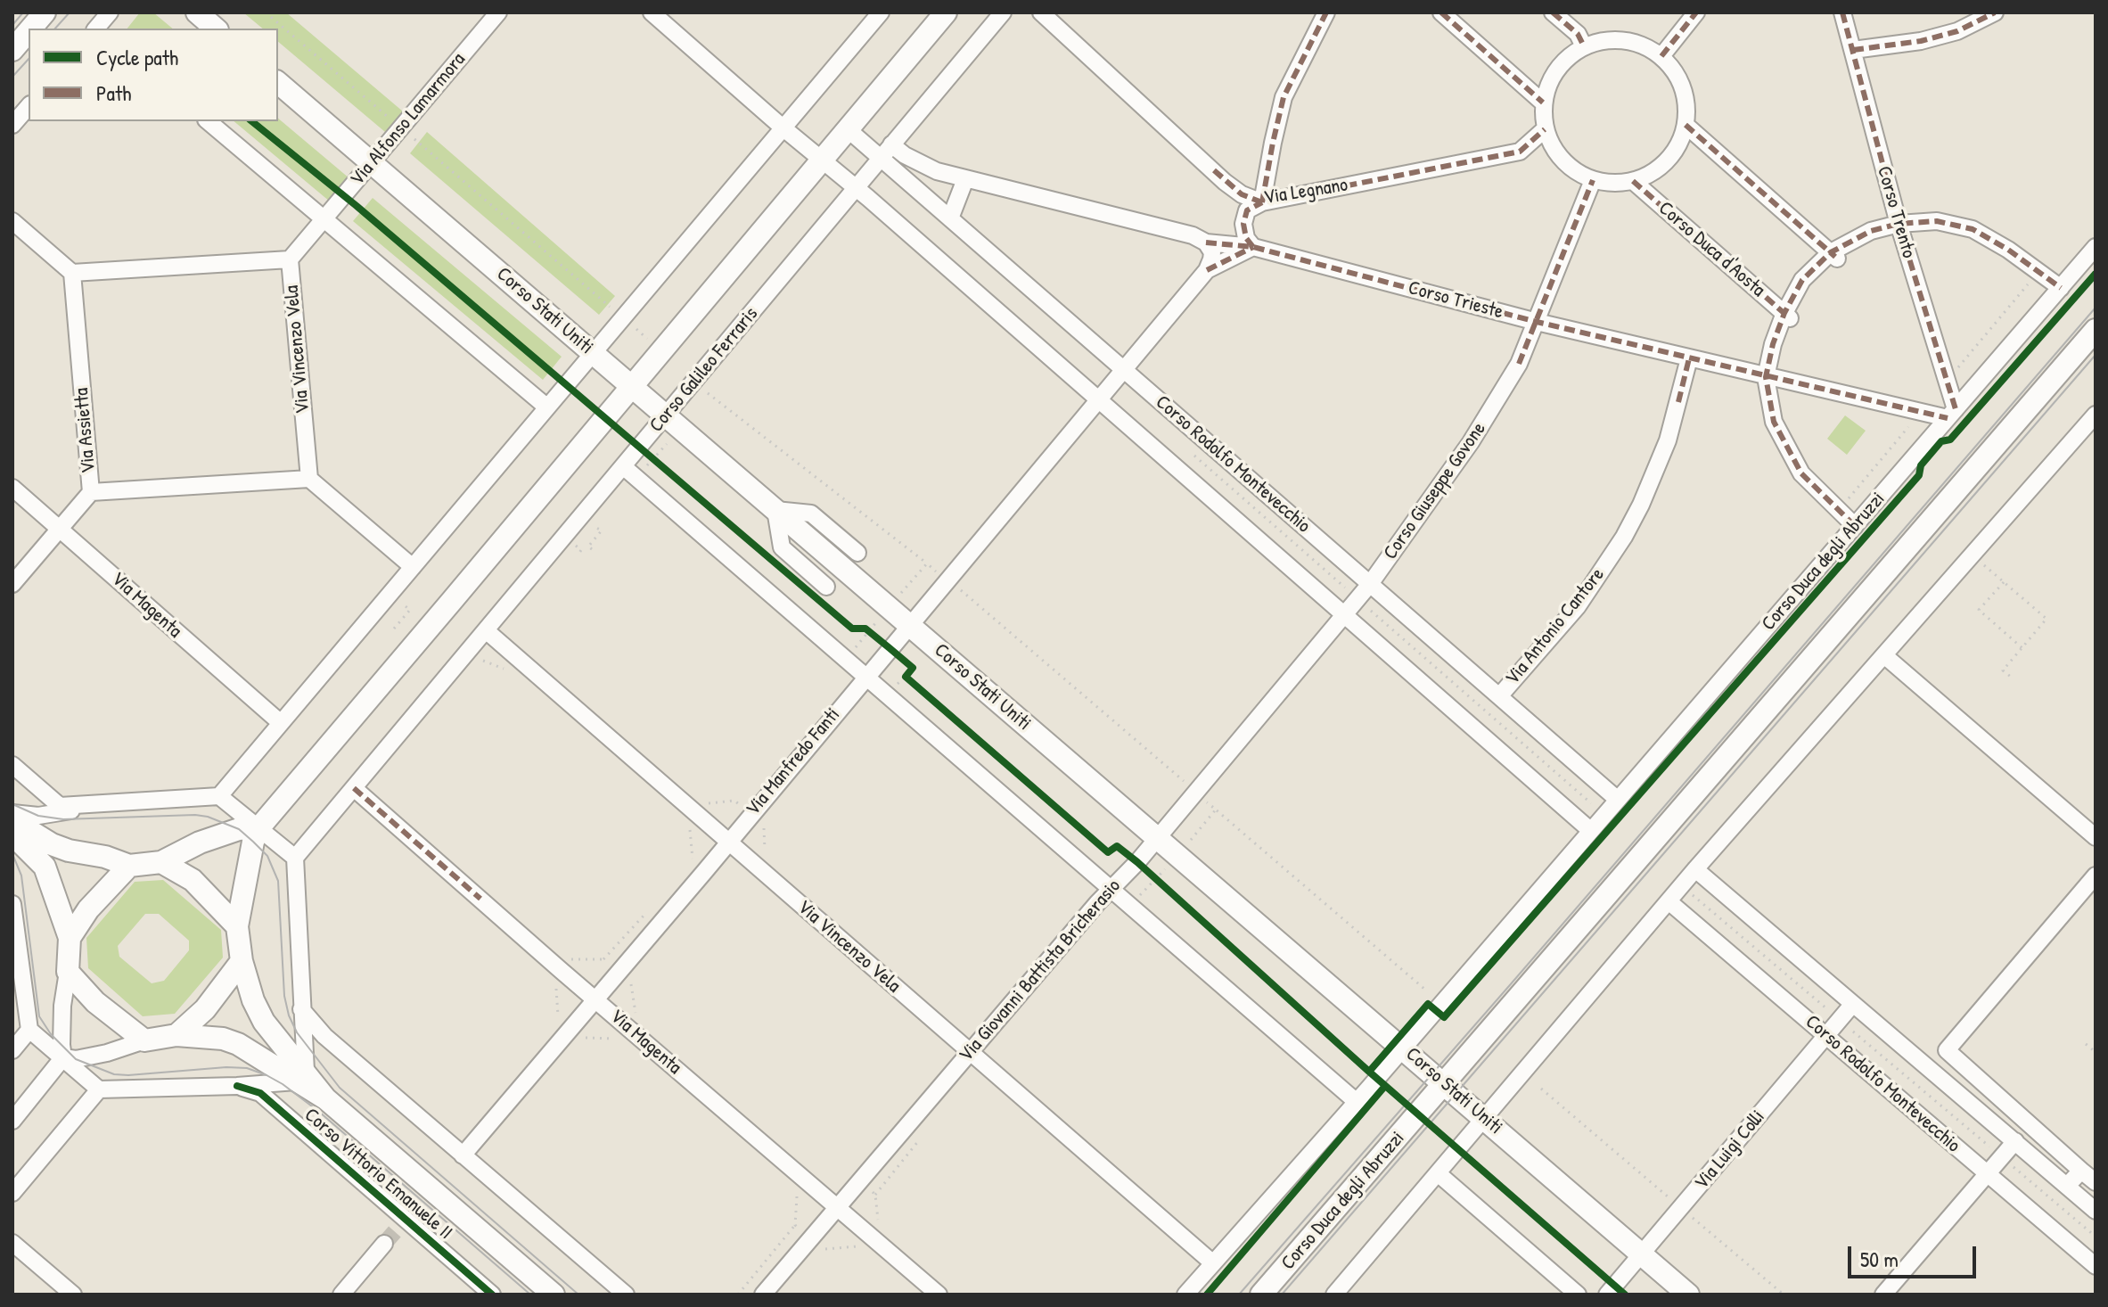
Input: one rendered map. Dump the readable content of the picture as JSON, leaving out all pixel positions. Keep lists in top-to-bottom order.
{
  "streets": {
    "main road": ["Corso Stati Uniti", "Corso Duca degli Abruzzi", "Corso Vittorio Emanuele II"],
    "street": [
      "Via Alfonso Lamarmora",
      "Via Legnano",
      "Corso Trento",
      "Corso Duca d'Aosta",
      "Corso Trieste",
      "Via Vincenzo Vela",
      "Corso Galileo Ferraris",
      "Via Assietta",
      "Corso Rodolfo Montevecchio",
      "Corso Giuseppe Govone",
      "Via Magenta",
      "Via Antonio Cantore",
      "Via Manfredo Fanti",
      "Via Giovanni Battista Bricherasio",
      "Via Luigi Colli"
    ]
  },
  "crossings": [
    ["Via Alfonso Lamarmora", "Corso Stati Uniti"],
    ["Via Alfonso Lamarmora", "Via Vincenzo Vela"],
    ["Via Legnano", "Corso Duca d'Aosta"],
    ["Via Legnano", "Corso Giuseppe Govone"],
    ["Corso Trento", "Corso Trieste"],
    ["Corso Trento", "Corso Duca degli Abruzzi"],
    ["Corso Duca d'Aosta", "Corso Giuseppe Govone"],
    ["Corso Trieste", "Corso Galileo Ferraris"],
    ["Corso Trieste", "Corso Giuseppe Govone"],
    ["Corso Trieste", "Corso Duca degli Abruzzi"],
    ["Corso Trieste", "Via Antonio Cantore"],
    ["Corso Stati Uniti", "Corso Galileo Ferraris"],
    ["Corso Stati Uniti", "Corso Duca degli Abruzzi"],
    ["Corso Stati Uniti", "Via Manfredo Fanti"],
    ["Corso Stati Uniti", "Via Giovanni Battista Bricherasio"],
    ["Corso Stati Uniti", "Via Luigi Colli"],
    ["Via Vincenzo Vela", "Corso Galileo Ferraris"],
    ["Via Vincenzo Vela", "Via Assietta"],
    ["Via Vincenzo Vela", "Corso Duca degli Abruzzi"],
    ["Via Vincenzo Vela", "Via Manfredo Fanti"],
    ["Via Vincenzo Vela", "Via Giovanni Battista Bricherasio"],
    ["Corso Galileo Ferraris", "Corso Rodolfo Montevecchio"],
    ["Corso Galileo Ferraris", "Via Magenta"],
    ["Corso Rodolfo Montevecchio", "Corso Giuseppe Govone"],
    ["Corso Rodolfo Montevecchio", "Corso Duca degli Abruzzi"],
    ["Corso Rodolfo Montevecchio", "Via Antonio Cantore"],
    ["Corso Rodolfo Montevecchio", "Via Manfredo Fanti"],
    ["Corso Rodolfo Montevecchio", "Via Giovanni Battista Bricherasio"],
    ["Corso Rodolfo Montevecchio", "Via Luigi Colli"],
    ["Corso Giuseppe Govone", "Via Giovanni Battista Bricherasio"],
    ["Via Magenta", "Via Manfredo Fanti"],
    ["Via Magenta", "Via Giovanni Battista Bricherasio"]
  ],
  "legend": ["Cycle path", "Path"],
  "scale_bar": "50 m"
}
